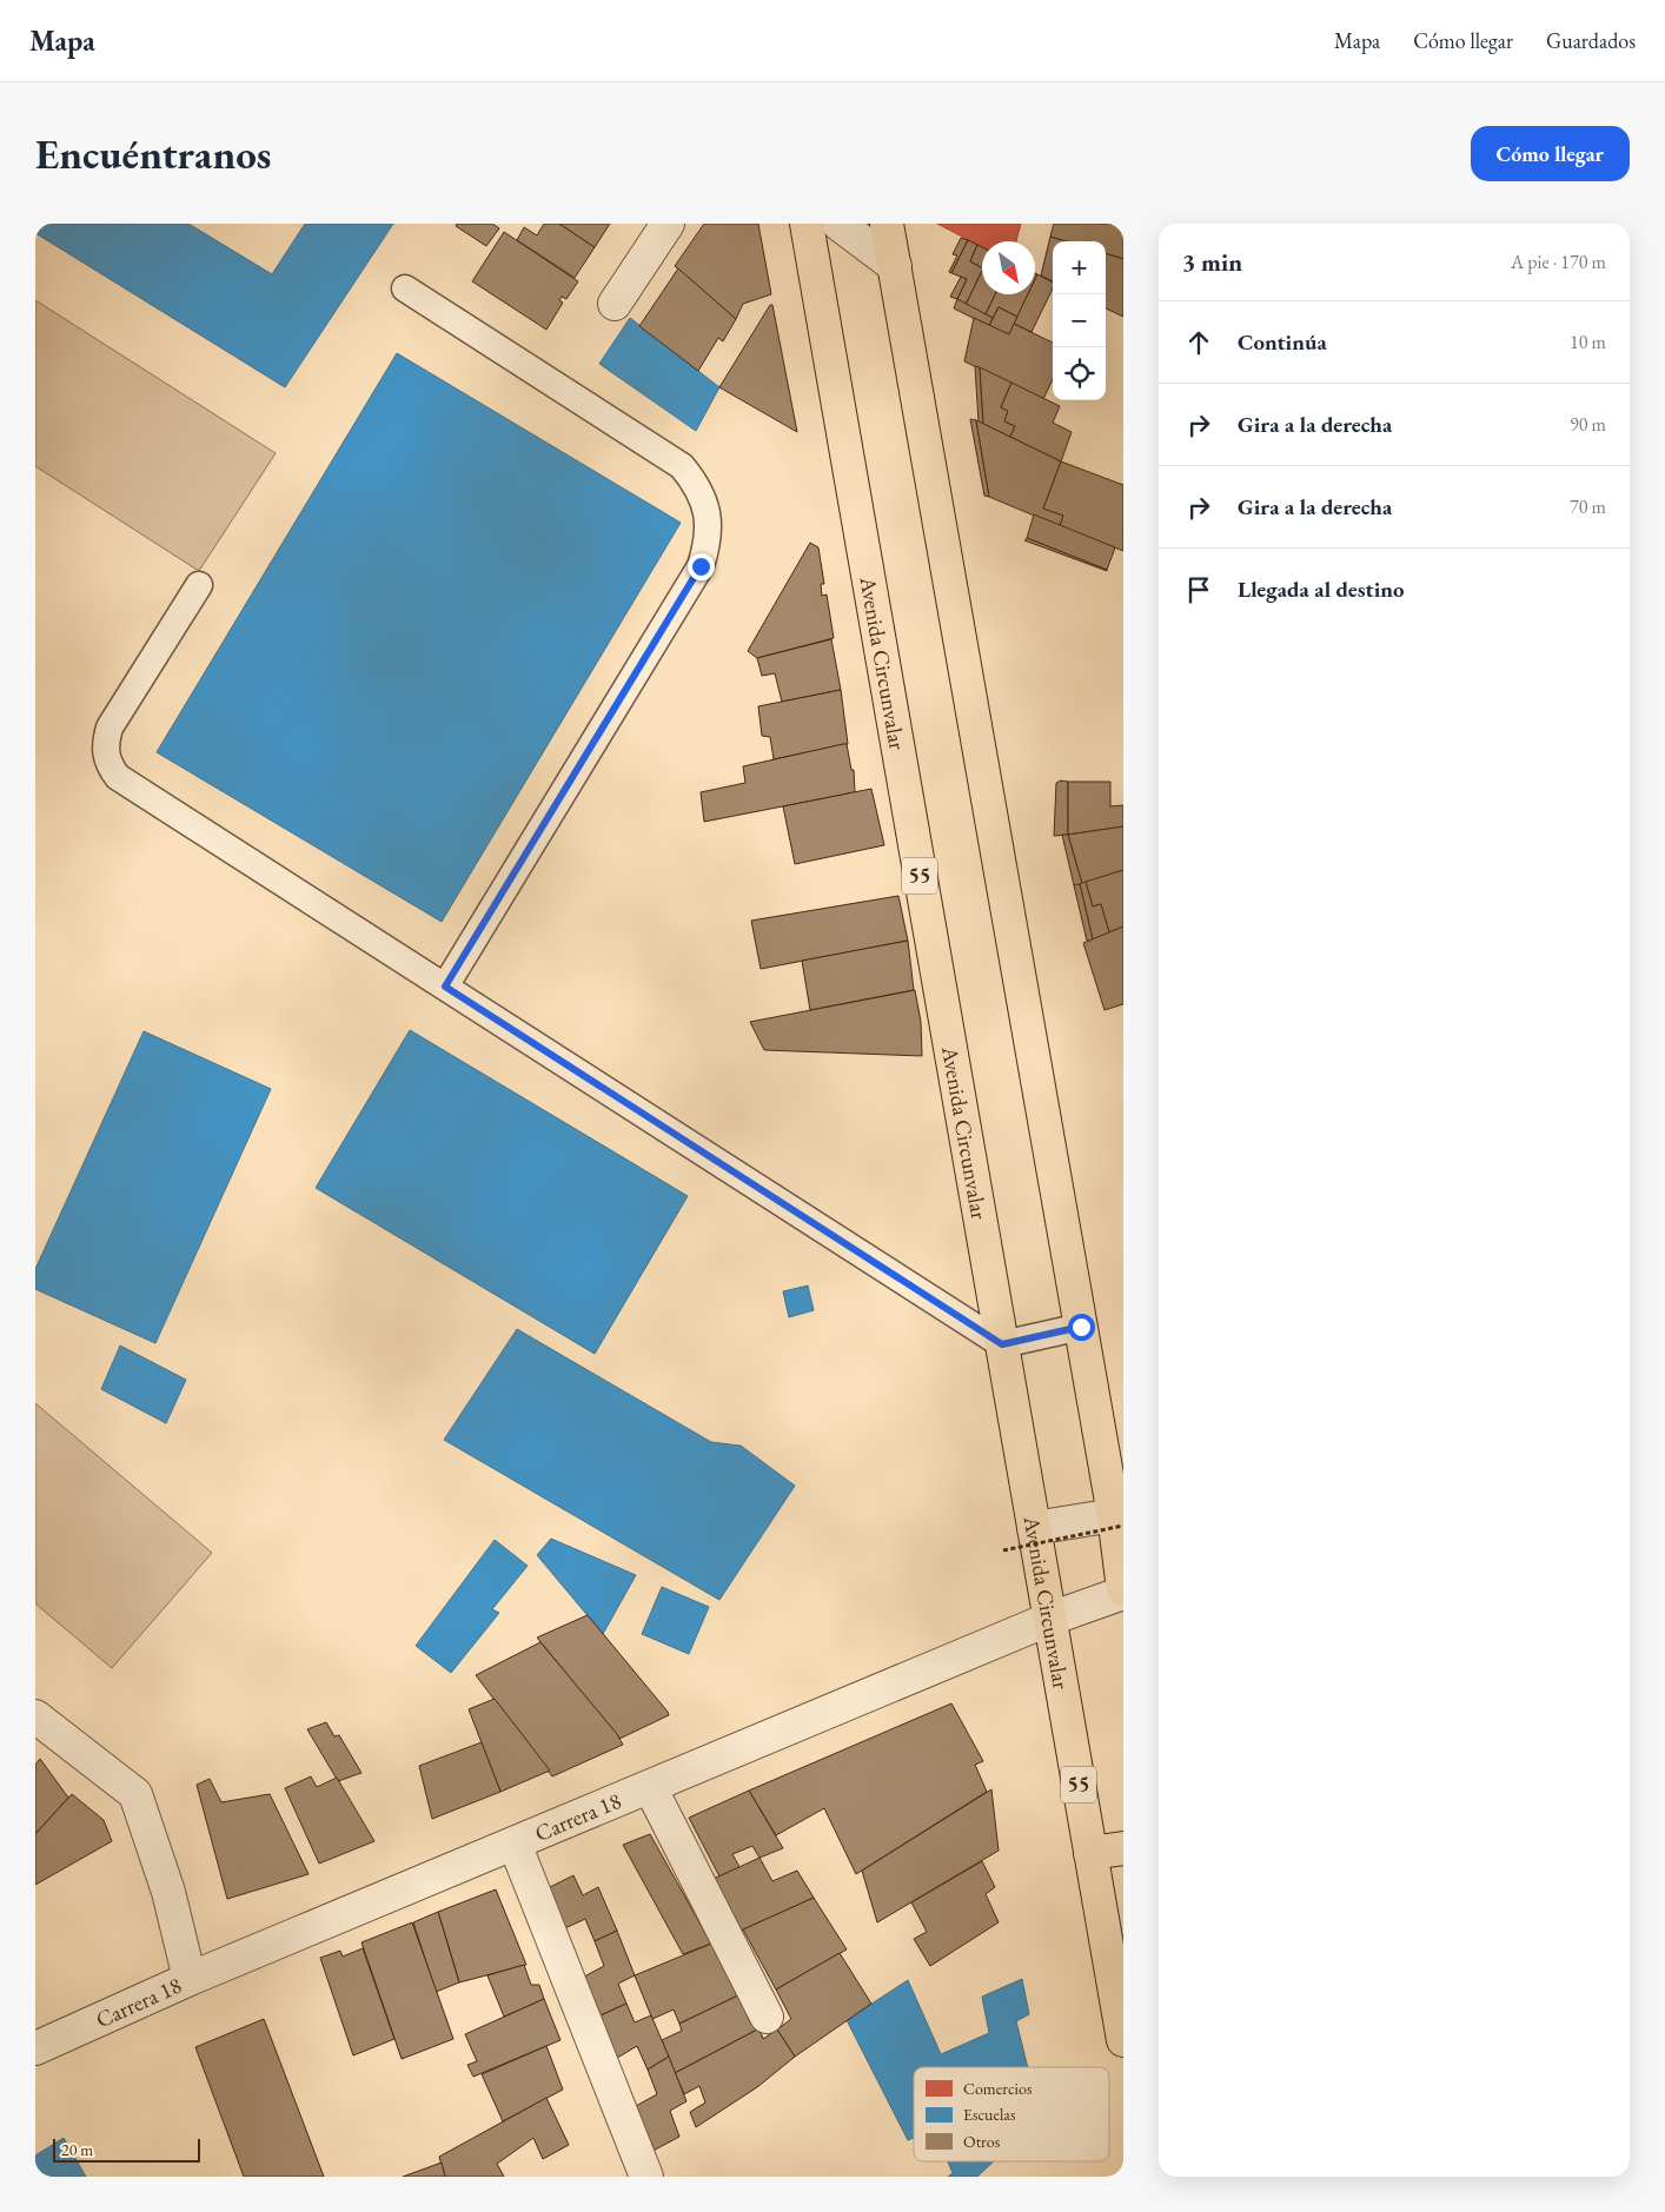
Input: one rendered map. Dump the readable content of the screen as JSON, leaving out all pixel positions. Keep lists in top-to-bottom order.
{
  "streets": {
    "highway": ["Avenida Circunvalar", "55"],
    "street": ["Carrera 18"]
  },
  "crossings": [
    ["Avenida Circunvalar", "Carrera 18"]
  ],
  "legend": ["Comercios", "Escuelas", "Otros"],
  "scale_bar": "20 m",
  "north": "bottom right",
  "page": {
    "header": "Mapa",
    "nav": ["Mapa", "Cómo llegar", "Guardados"],
    "buttons": "Cómo llegar",
    "title": "Encuéntranos",
    "heading": ["3 min", "A pie · 170 m"],
    "map_buttons": ["+", "−"],
    "list": [
      ["Continúa", "10 m"],
      ["Gira a la derecha", "90 m"],
      ["Gira a la derecha", "70 m"],
      "Llegada al destino"
    ],
    "scale": "20 m"
  }
}
